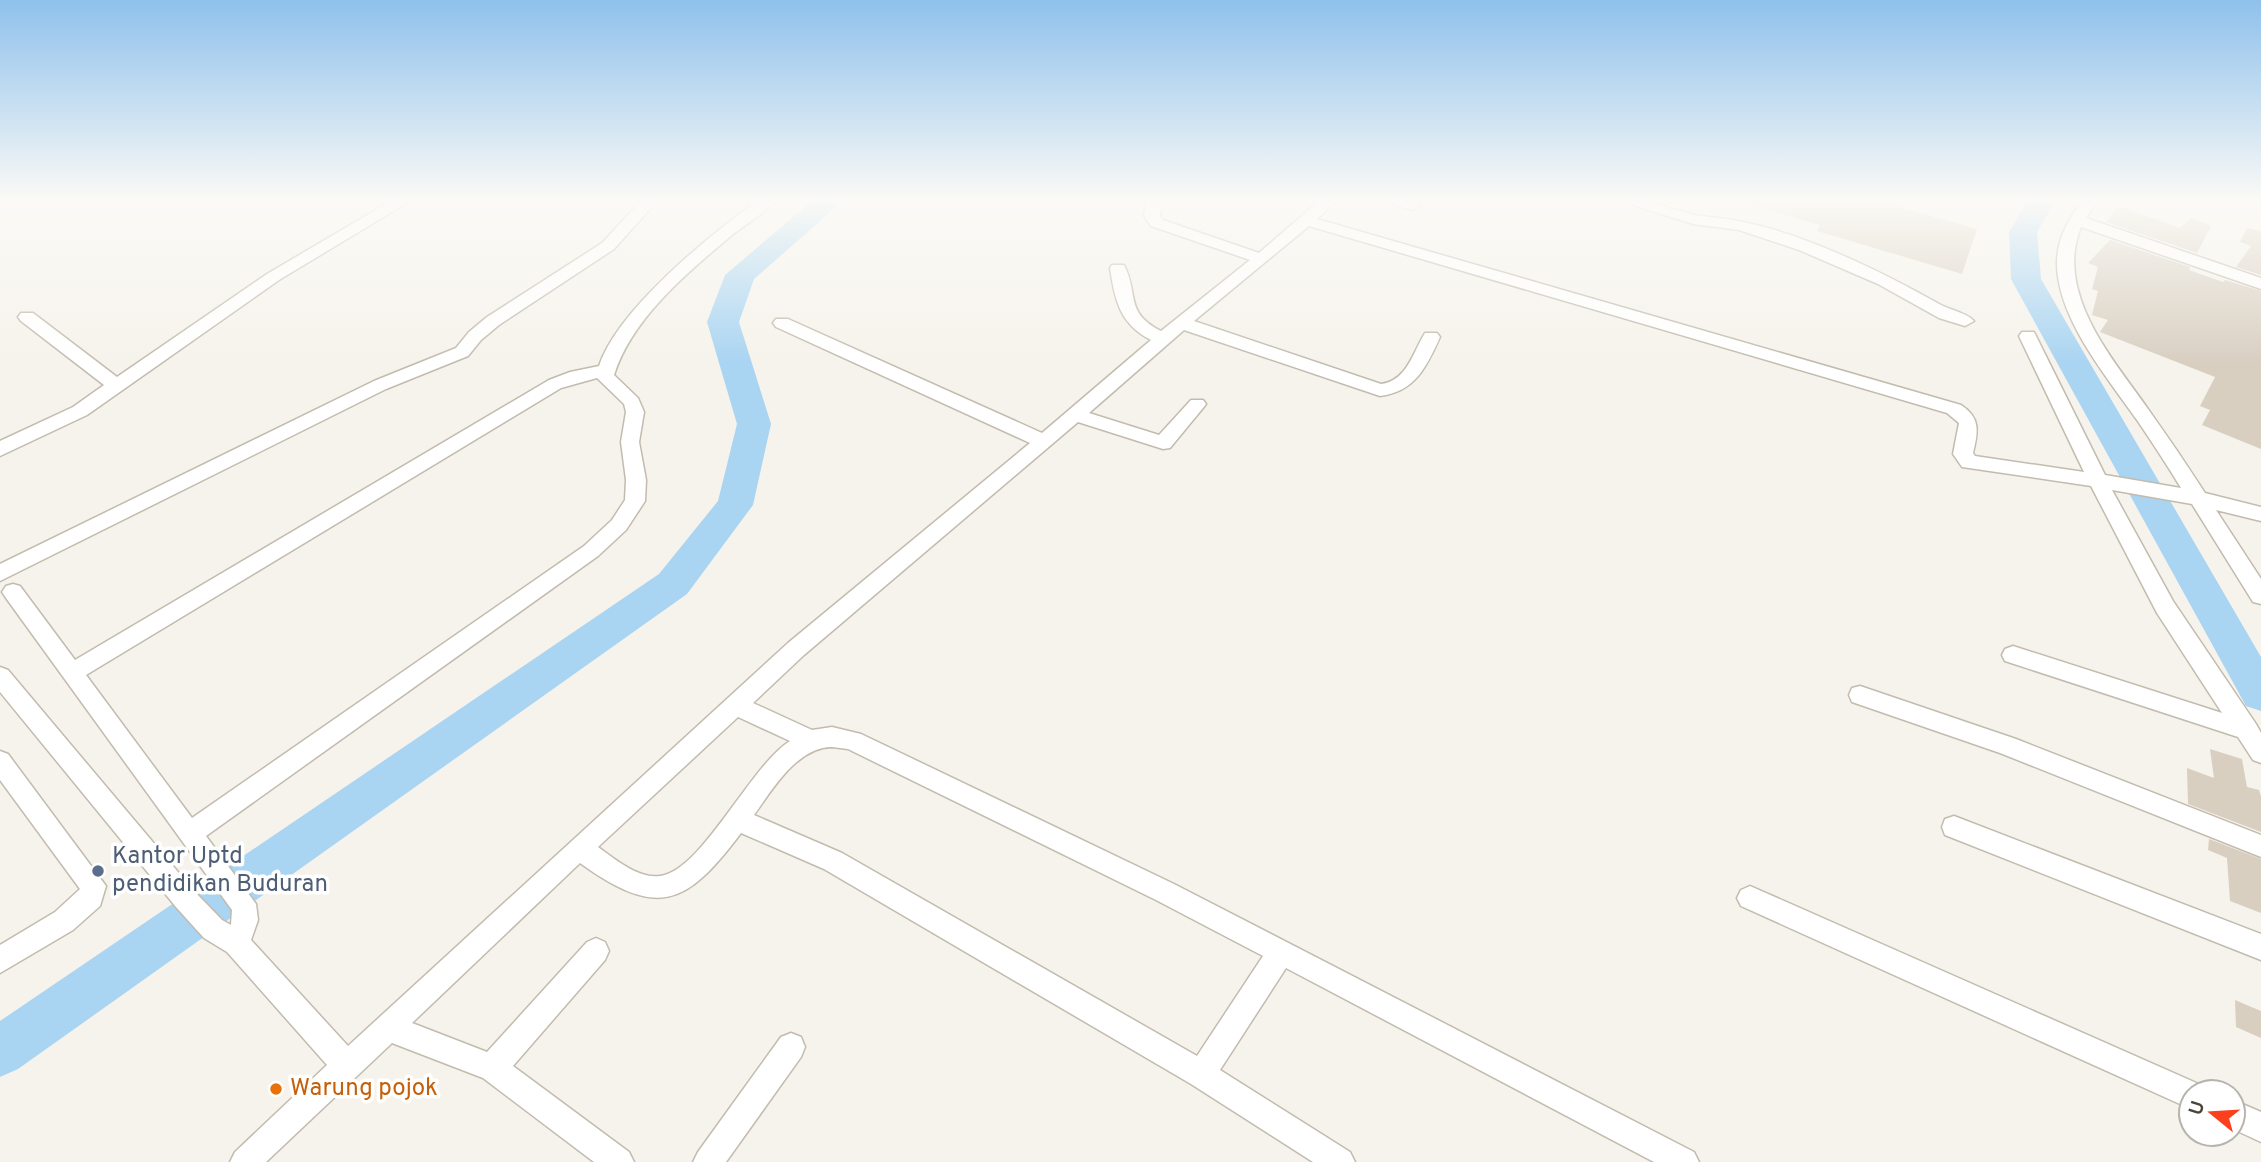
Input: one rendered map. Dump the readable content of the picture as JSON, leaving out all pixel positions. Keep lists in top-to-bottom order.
{
  "places": ["Kantor Uptd pendidikan Buduran", "Warung pojok"],
  "north": "left"
}
